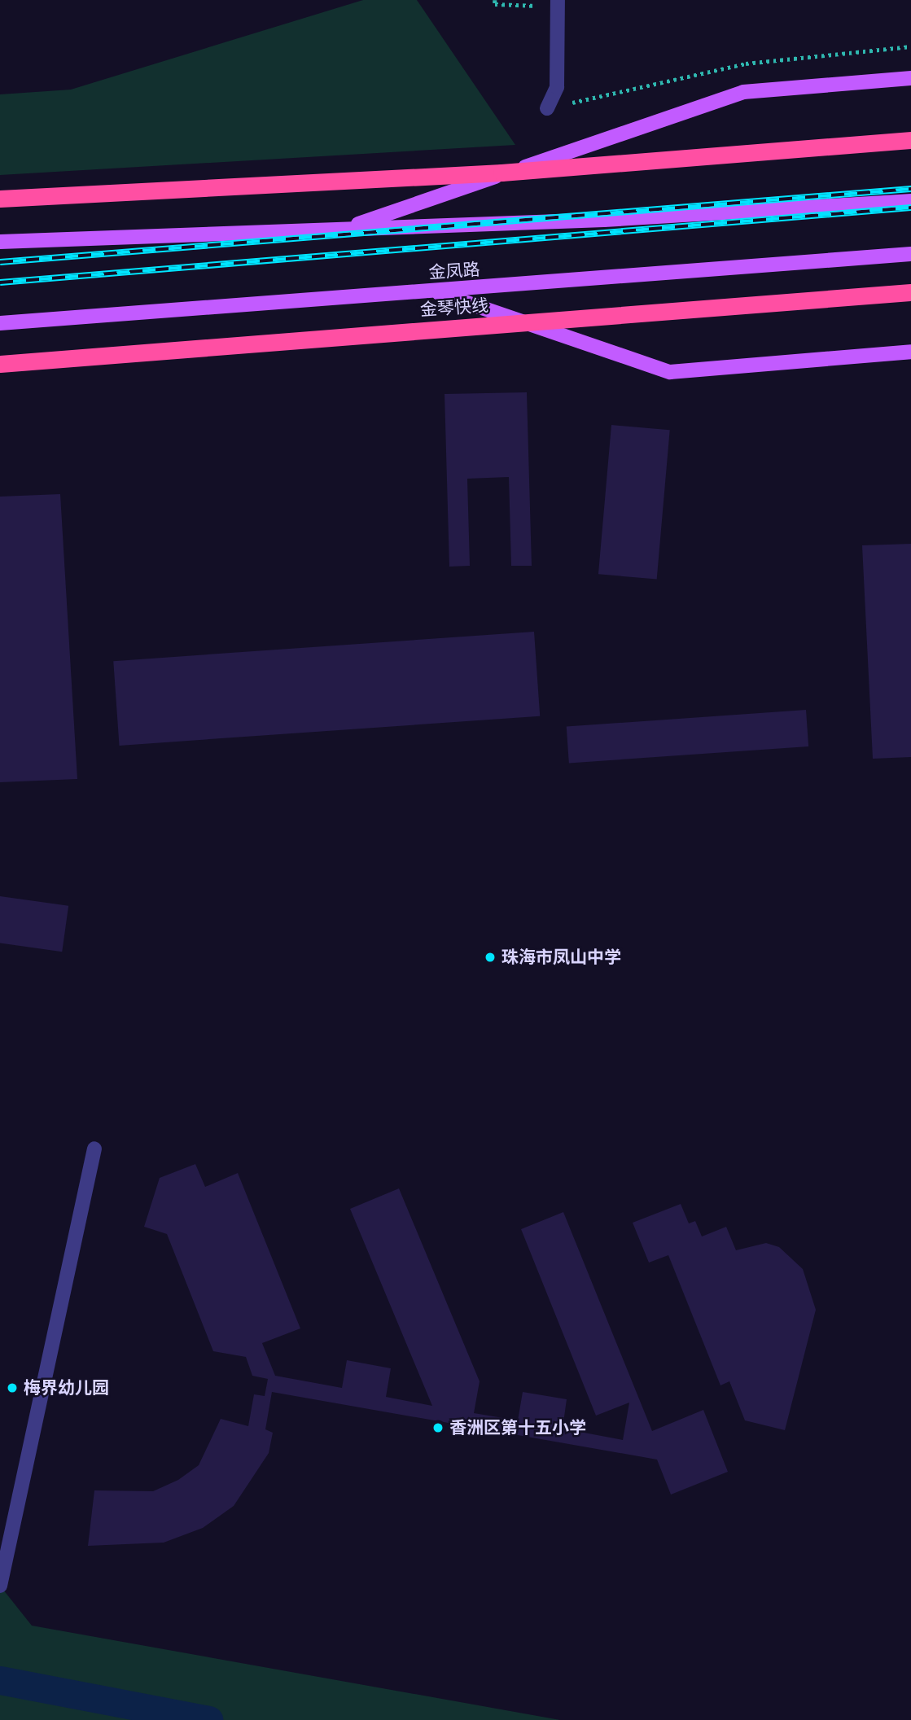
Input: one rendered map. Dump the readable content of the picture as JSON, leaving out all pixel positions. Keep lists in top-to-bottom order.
{
  "streets": {
    "highway": ["金琴快线"],
    "main road": ["金凤路"]
  },
  "places": ["珠海市凤山中学", "梅界幼儿园", "香洲区第十五小学"]
}
